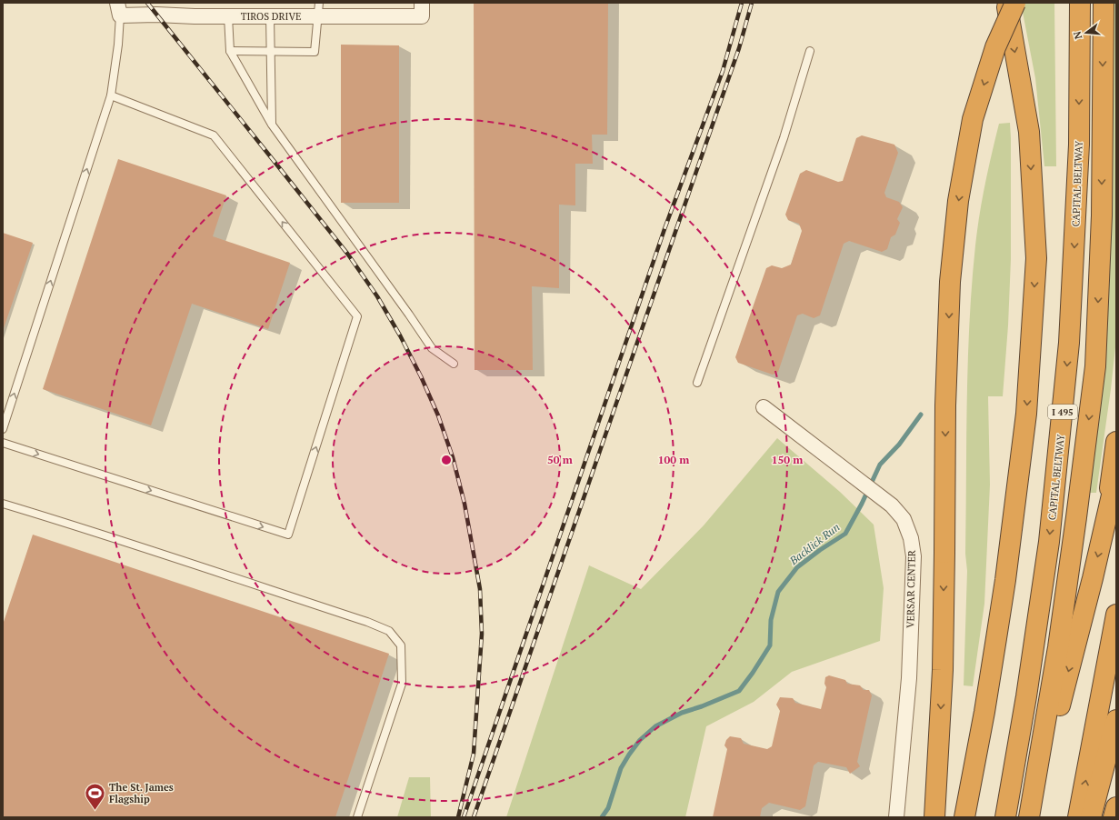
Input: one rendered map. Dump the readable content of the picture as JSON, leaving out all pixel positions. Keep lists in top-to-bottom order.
{
  "streets": {
    "highway": ["CAPITAL BELTWAY", "I 495"],
    "street": ["TIROS DRIVE", "VERSAR CENTER"]
  },
  "water": ["Backlick Run"],
  "places": {
    "sports": ["The St. James Flagship"]
  },
  "north": "left",
  "rings": ["50 m", "100 m", "150 m"]
}
